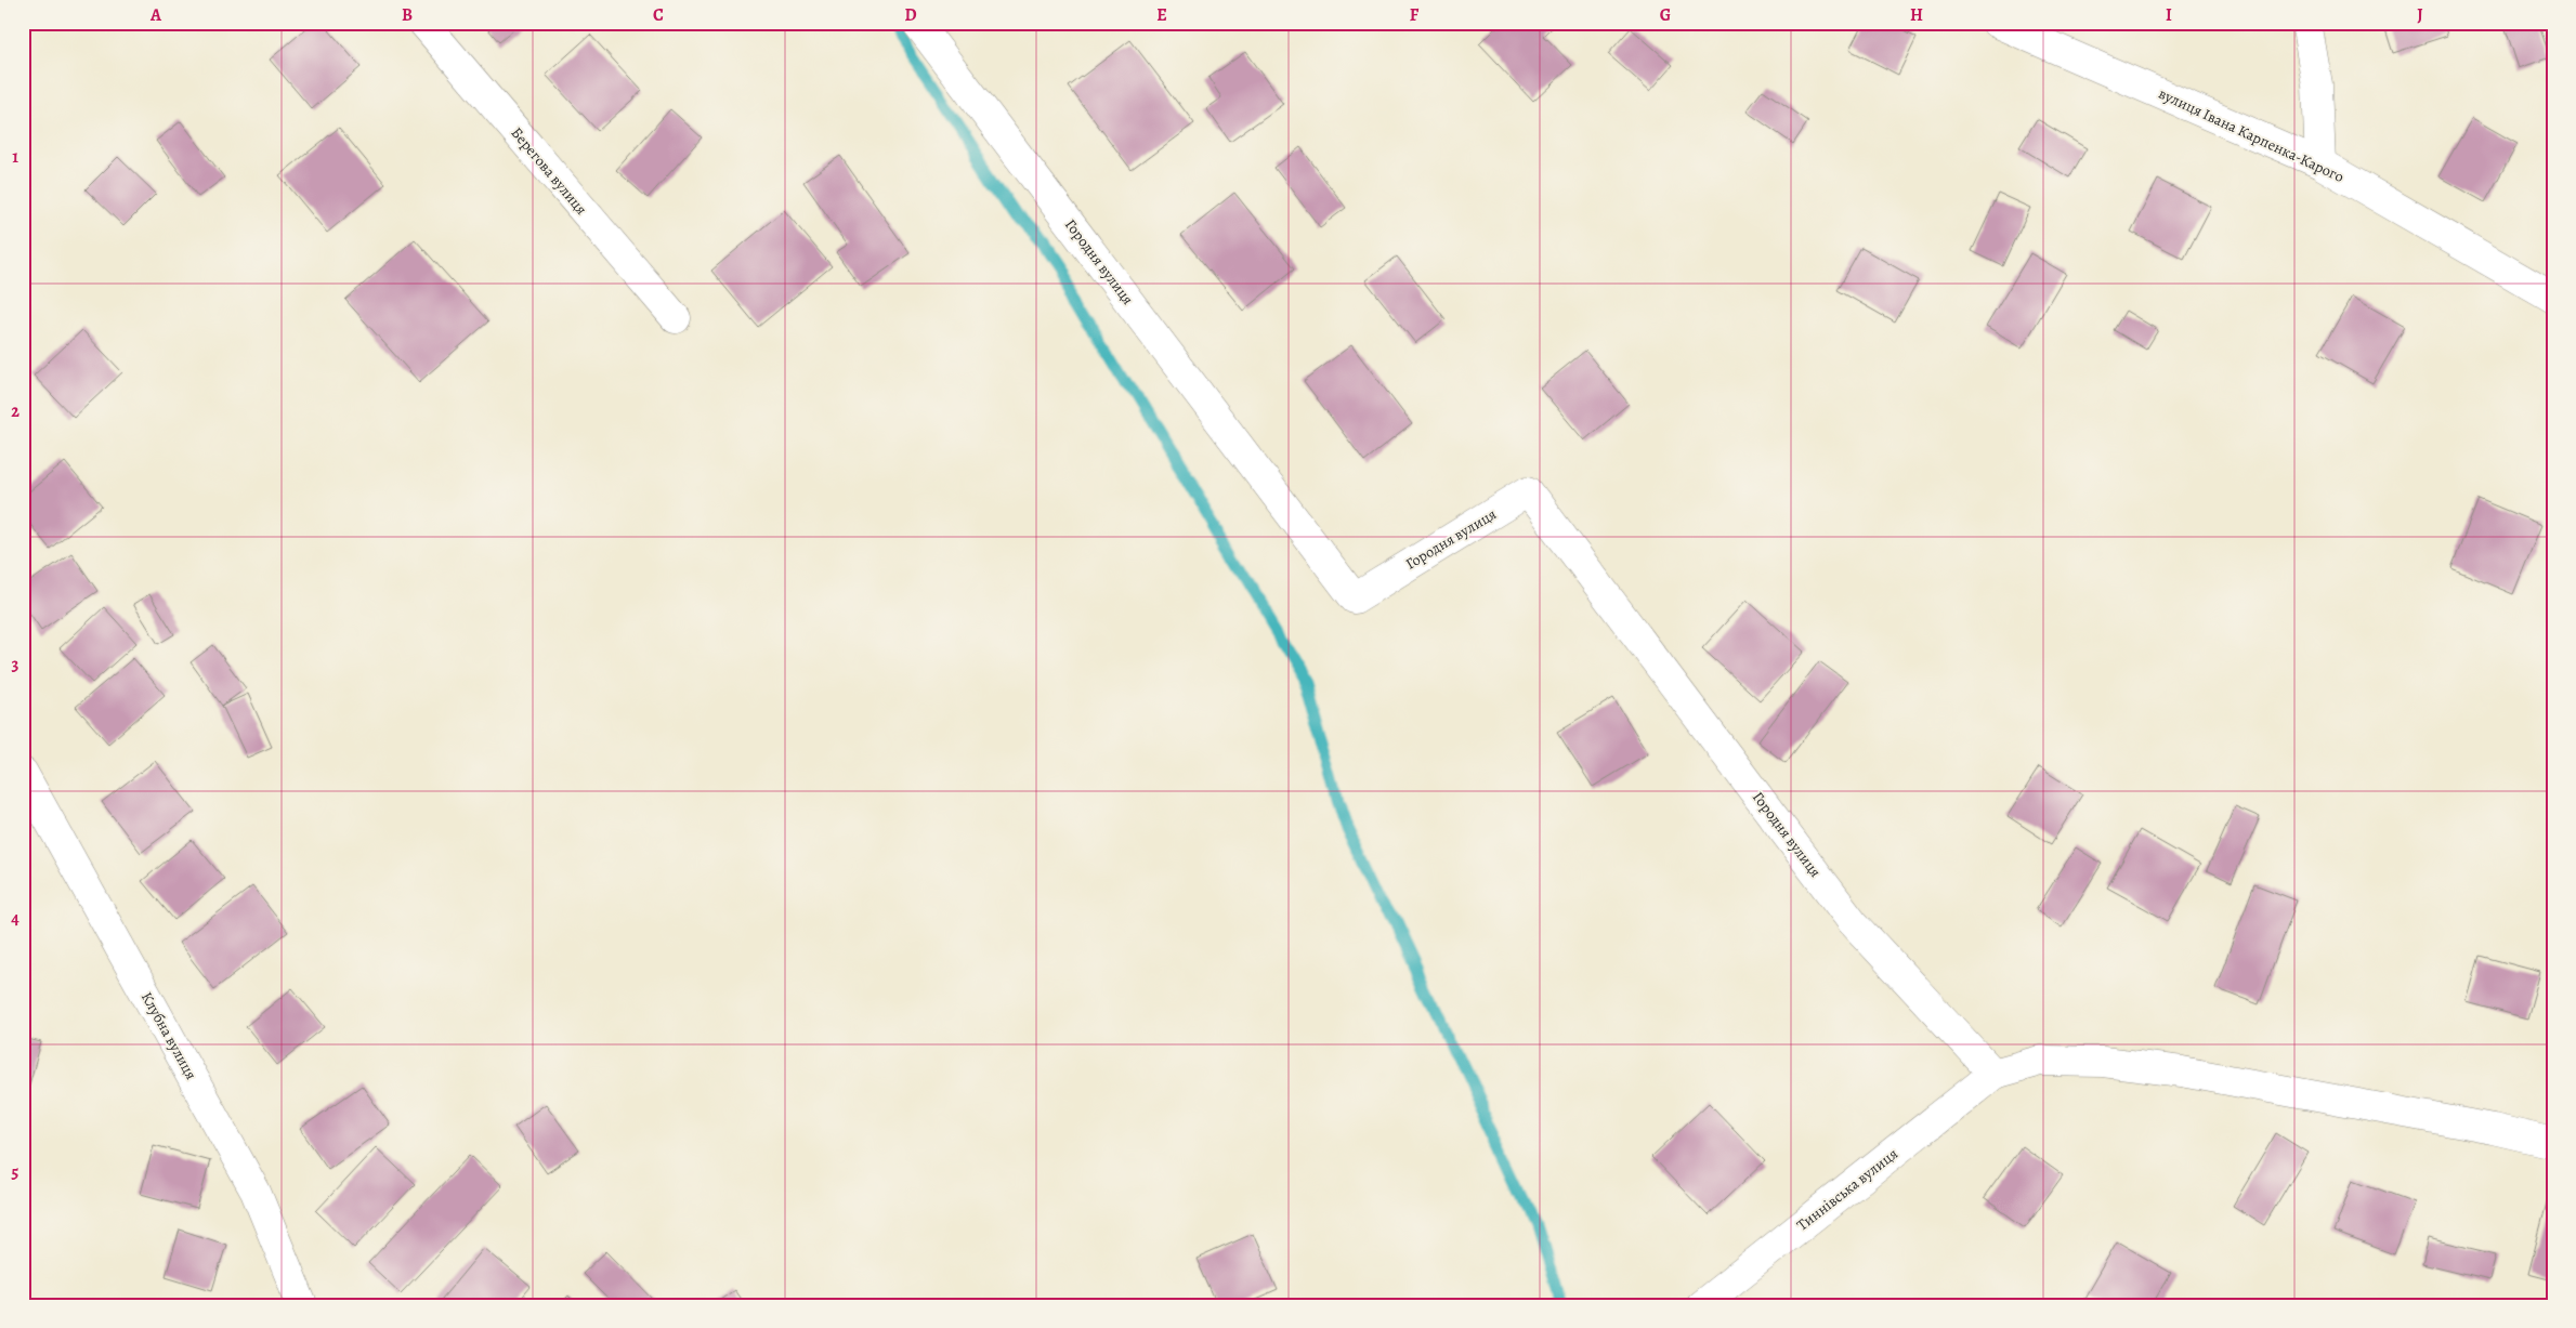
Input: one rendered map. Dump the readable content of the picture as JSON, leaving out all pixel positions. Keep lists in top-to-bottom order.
{
  "streets": {
    "street": [
      "вулиця Івана Карпенка-Карого",
      "Берегова вулиця",
      "Городня вулиця",
      "Клубна вулиця",
      "Тиннівська вулиця"
    ]
  },
  "crossings": [
    ["Городня вулиця", "Тиннівська вулиця"]
  ],
  "grid": {
    "columns": [
      "A",
      "B",
      "C",
      "D",
      "E",
      "F",
      "G",
      "H",
      "I",
      "J"
    ],
    "rows": [
      "1",
      "2",
      "3",
      "4",
      "5"
    ]
  }
}
